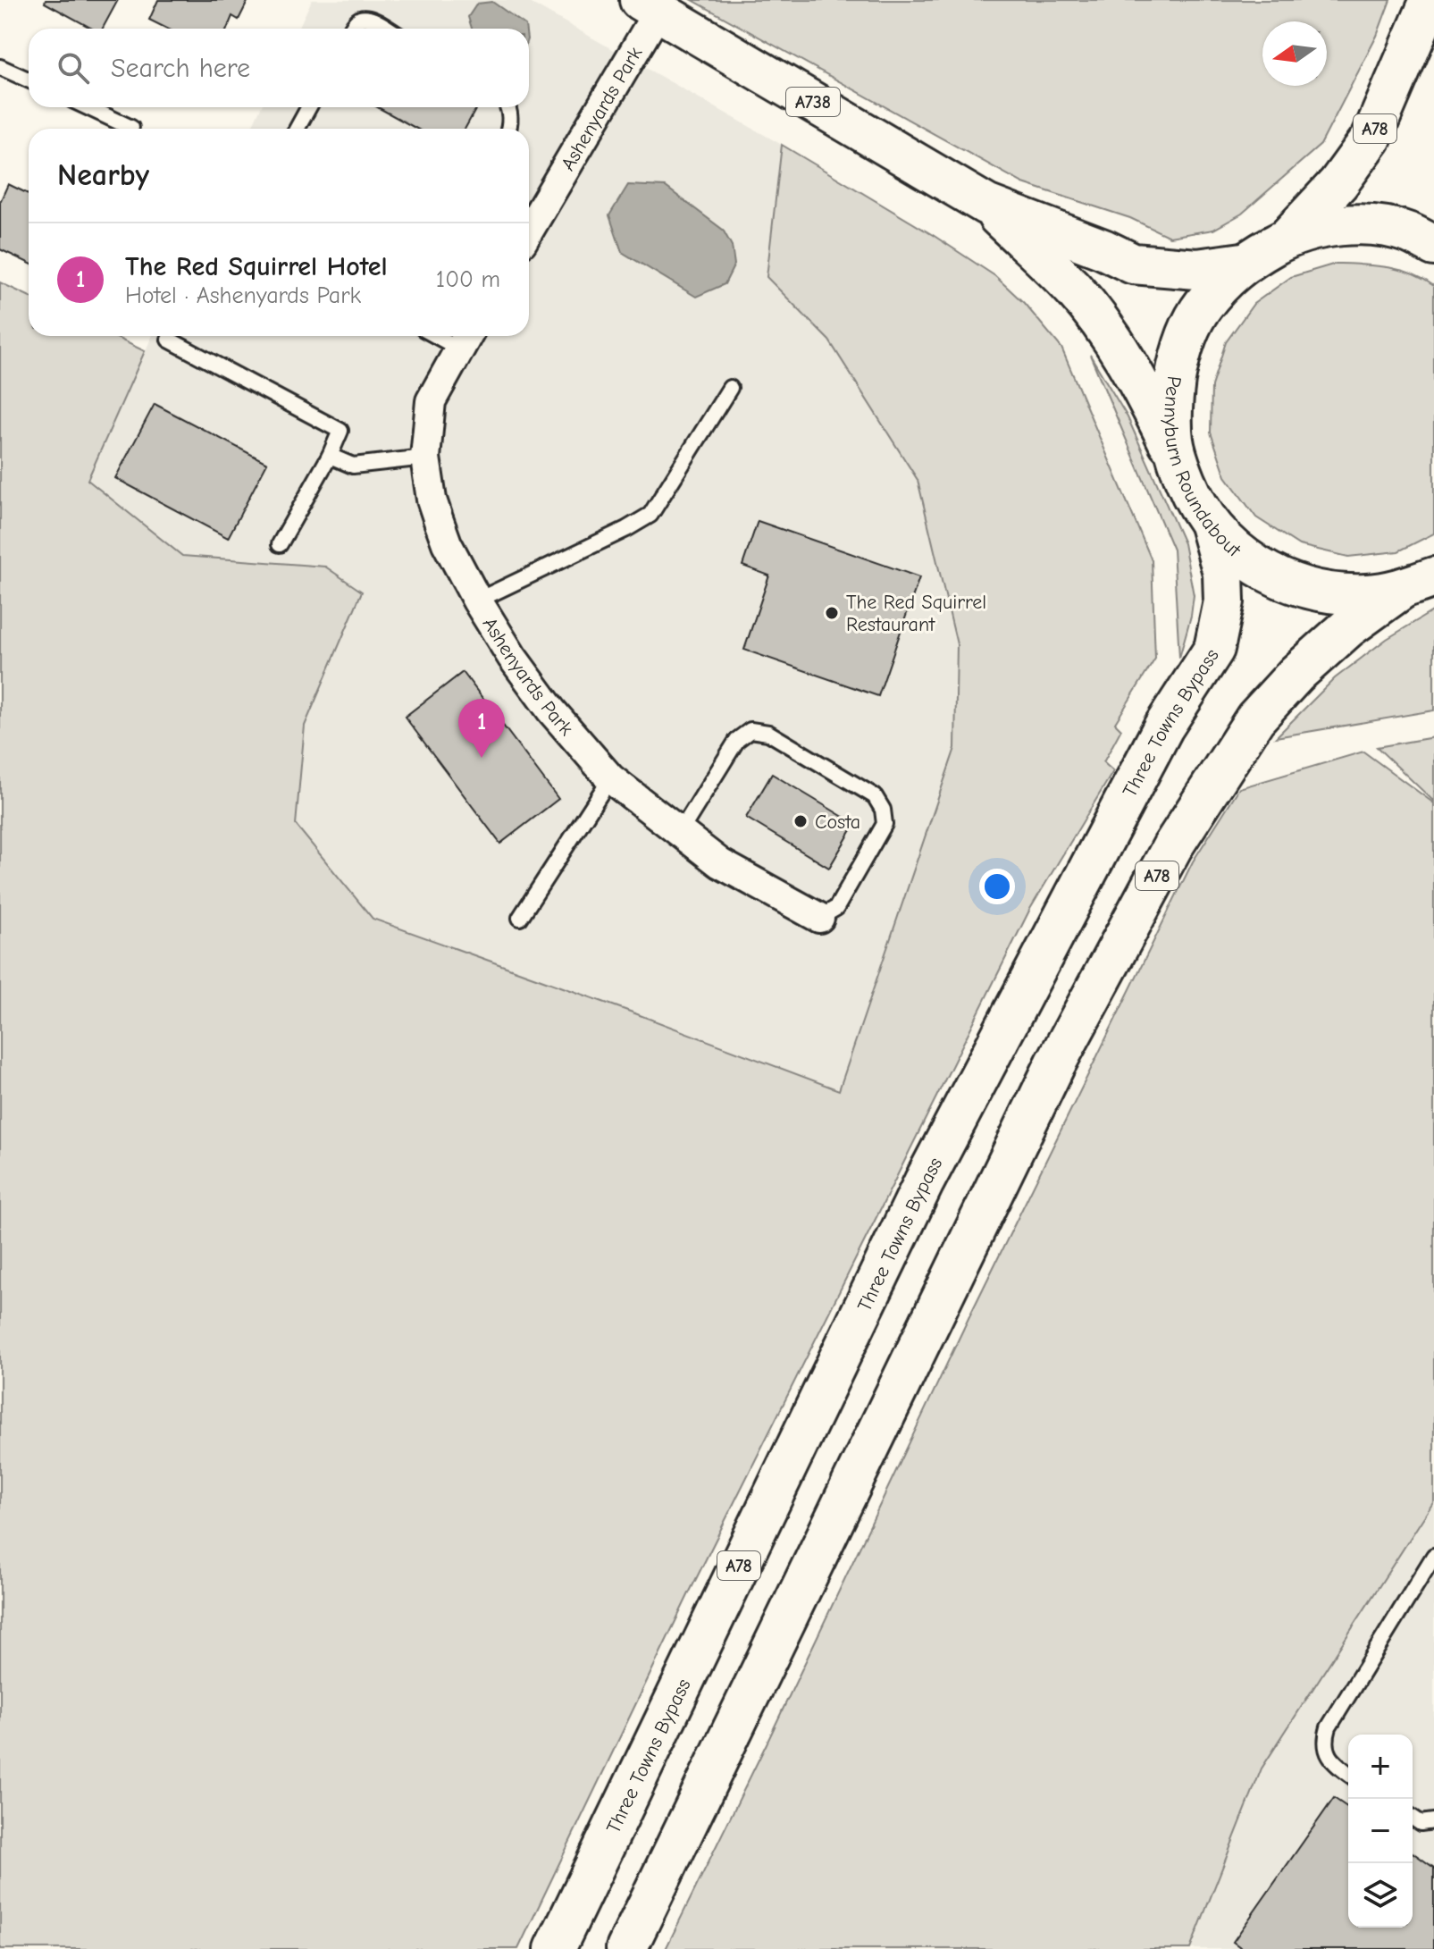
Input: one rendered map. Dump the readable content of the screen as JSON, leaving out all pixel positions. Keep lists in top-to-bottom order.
{
  "streets": {
    "highway": [
      "A738",
      "A78",
      "Pennyburn Roundabout",
      "Three Towns Bypass"
    ],
    "street": ["Ashenyards Park"]
  },
  "crossings": [
    ["A738", "Ashenyards Park"],
    ["A738", "Pennyburn Roundabout"],
    ["A78", "Pennyburn Roundabout"],
    ["Pennyburn Roundabout", "Three Towns Bypass"]
  ],
  "places": ["The Red Squirrel Restaurant", "Costa"],
  "north": "left",
  "page": {
    "search": "Search here",
    "heading": "Nearby",
    "list": [
      {
        "mark": "1",
        "name": "The Red Squirrel Hotel",
        "note": "Hotel · Ashenyards Park",
        "value": "100 m"
      }
    ],
    "pins": "1",
    "map_buttons": ["+", "−"]
  }
}
